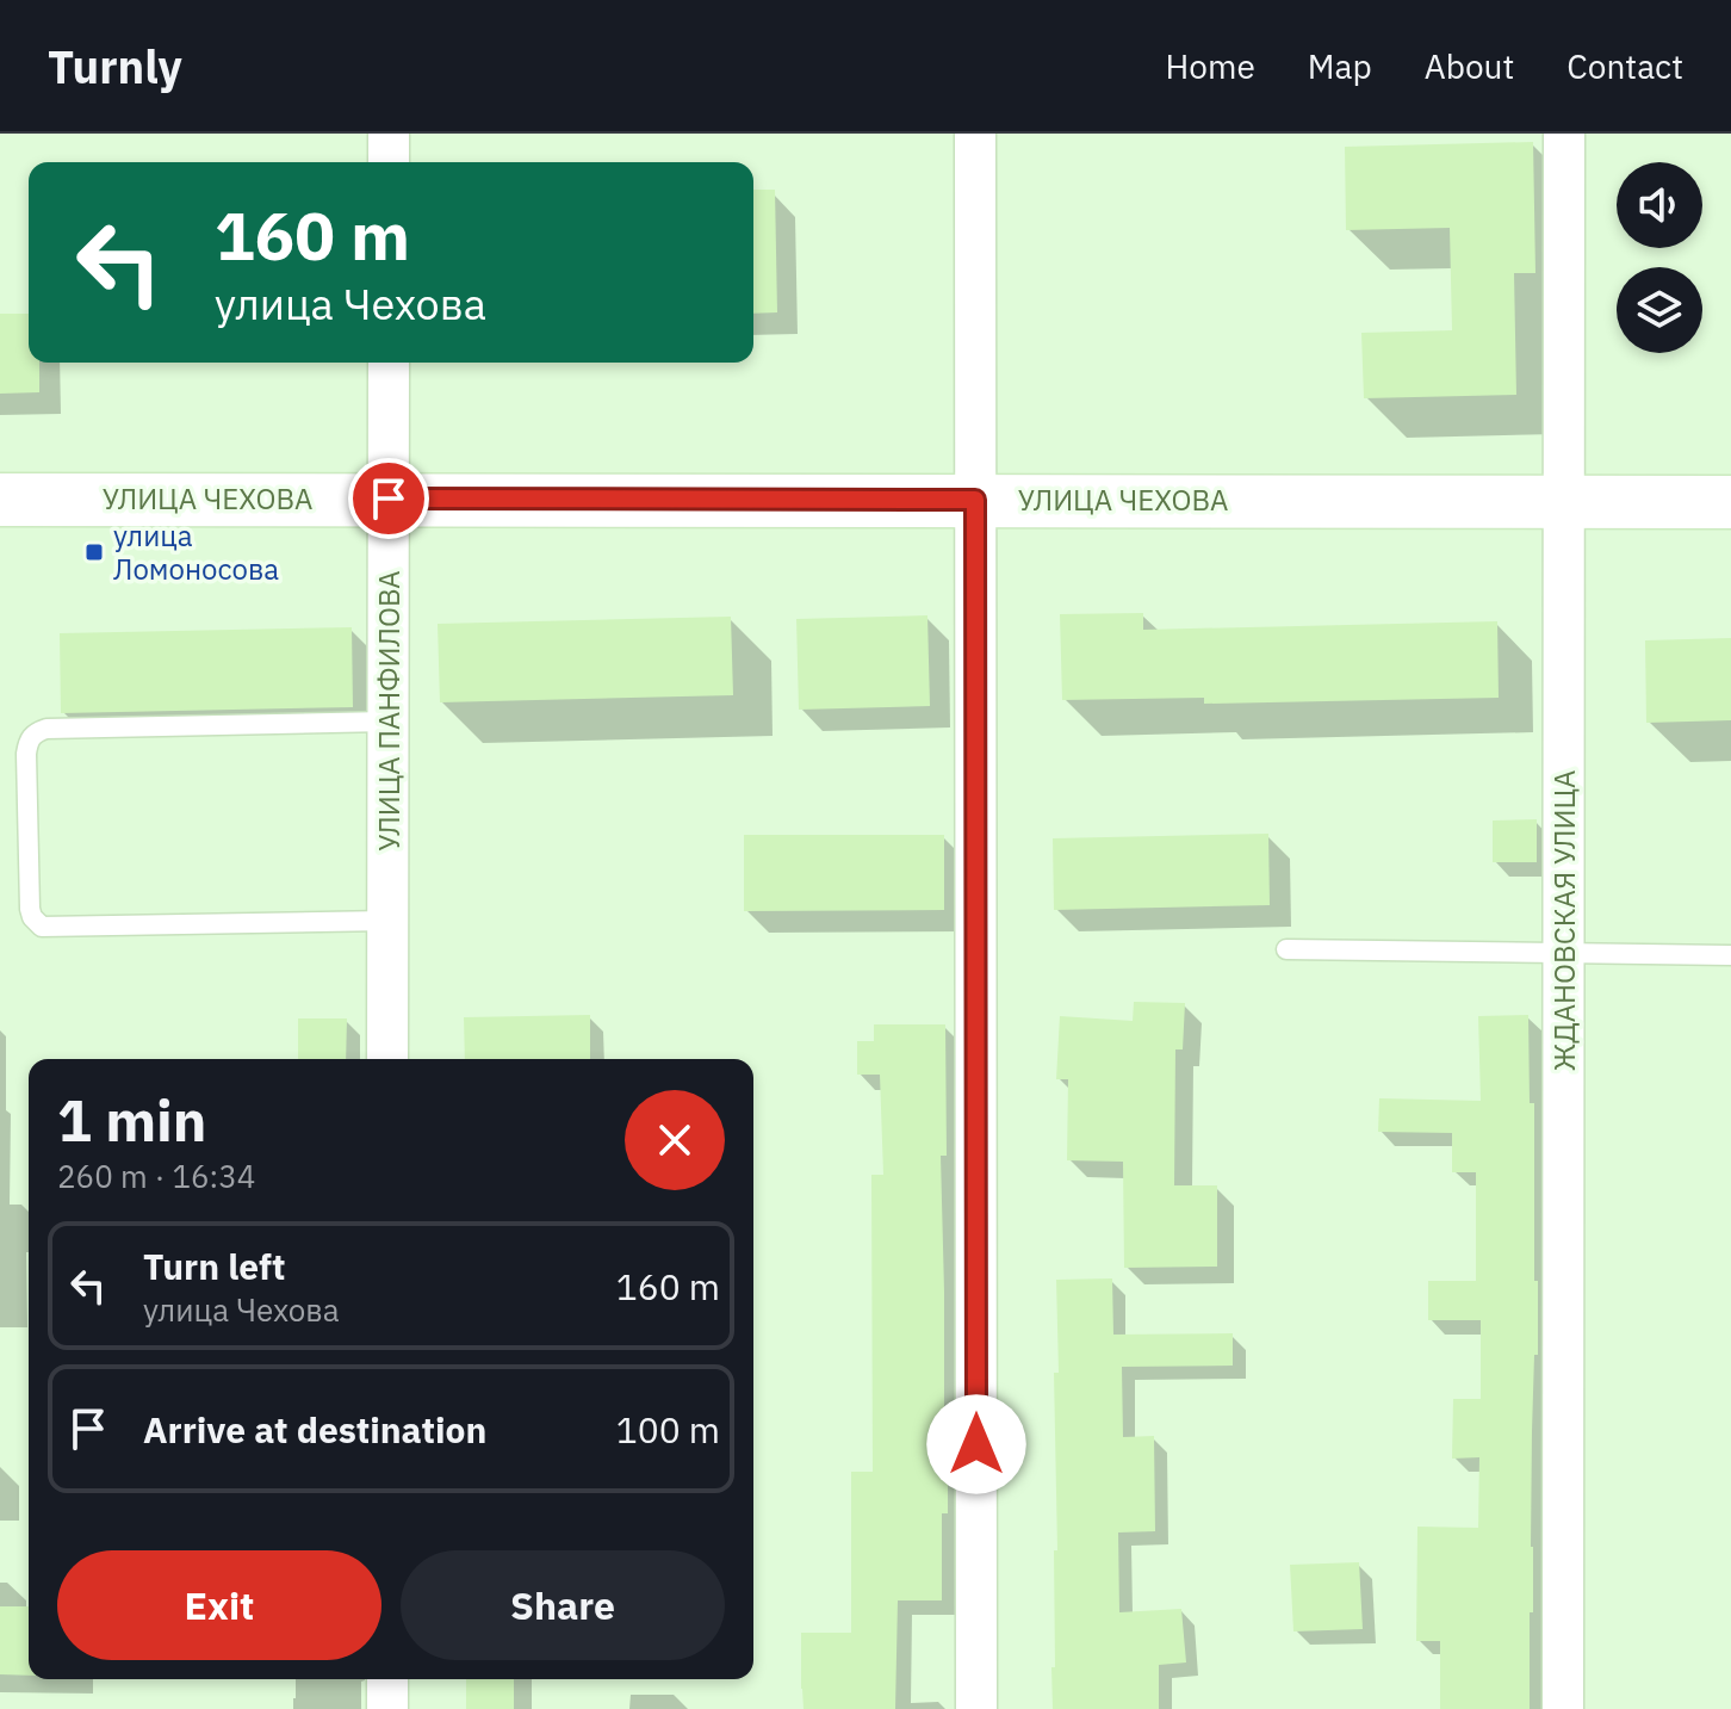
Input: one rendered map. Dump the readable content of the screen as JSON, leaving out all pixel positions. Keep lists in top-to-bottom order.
{
  "streets": {
    "main road": ["УЛИЦА ЧЕХОВА"],
    "street": ["УЛИЦА ПАНФИЛОВА", "ЖДАНОВСКАЯ УЛИЦА"]
  },
  "crossings": [
    ["УЛИЦА ЧЕХОВА", "УЛИЦА ПАНФИЛОВА"],
    ["УЛИЦА ЧЕХОВА", "ЖДАНОВСКАЯ УЛИЦА"]
  ],
  "places": {
    "transit": ["улица Ломоносова"]
  },
  "page": {
    "header": "Turnly",
    "nav": [
      "Home",
      "Map",
      "About",
      "Contact"
    ],
    "turn": ["160 m", "улица Чехова"],
    "heading": ["1 min", "260 m · 16:34"],
    "list": [
      {
        "name": "Turn left",
        "note": "улица Чехова",
        "value": "160 m"
      },
      {
        "name": "Arrive at destination",
        "value": "100 m"
      }
    ],
    "buttons": ["Exit", "Share"]
  }
}
